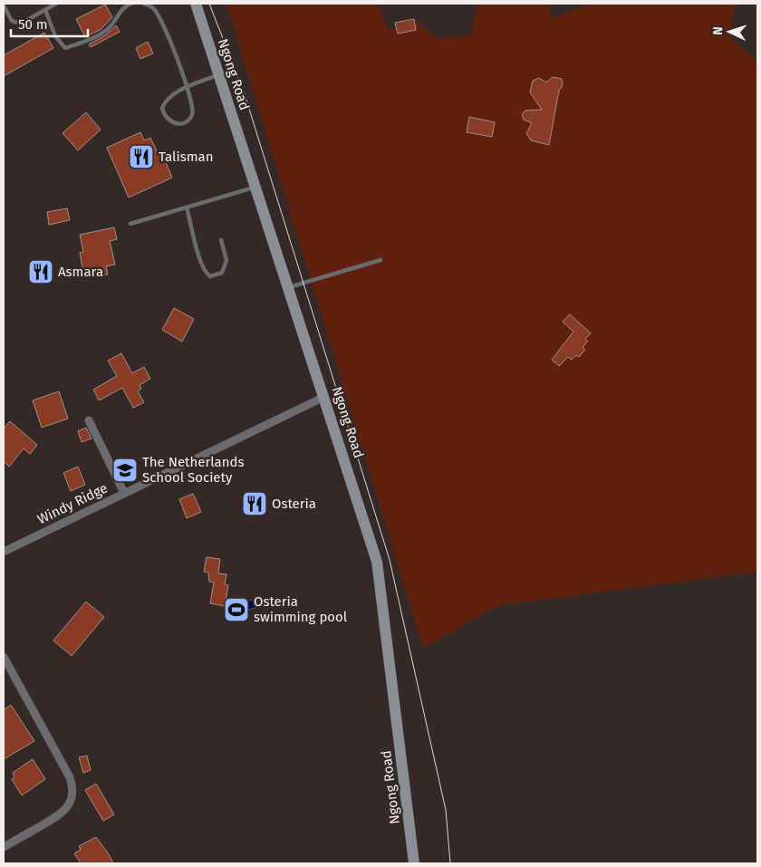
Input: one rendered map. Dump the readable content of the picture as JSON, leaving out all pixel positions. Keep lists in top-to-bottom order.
{
  "streets": {
    "main road": ["Ngong Road"],
    "street": ["Windy Ridge"]
  },
  "crossings": [
    ["Ngong Road", "Windy Ridge"]
  ],
  "places": {
    "restaurant": ["Talisman", "Asmara", "Osteria"],
    "school or university": ["The Netherlands School Society"],
    "sports": ["Osteria swimming pool"]
  },
  "scale_bar": "50 m",
  "north": "left"
}
